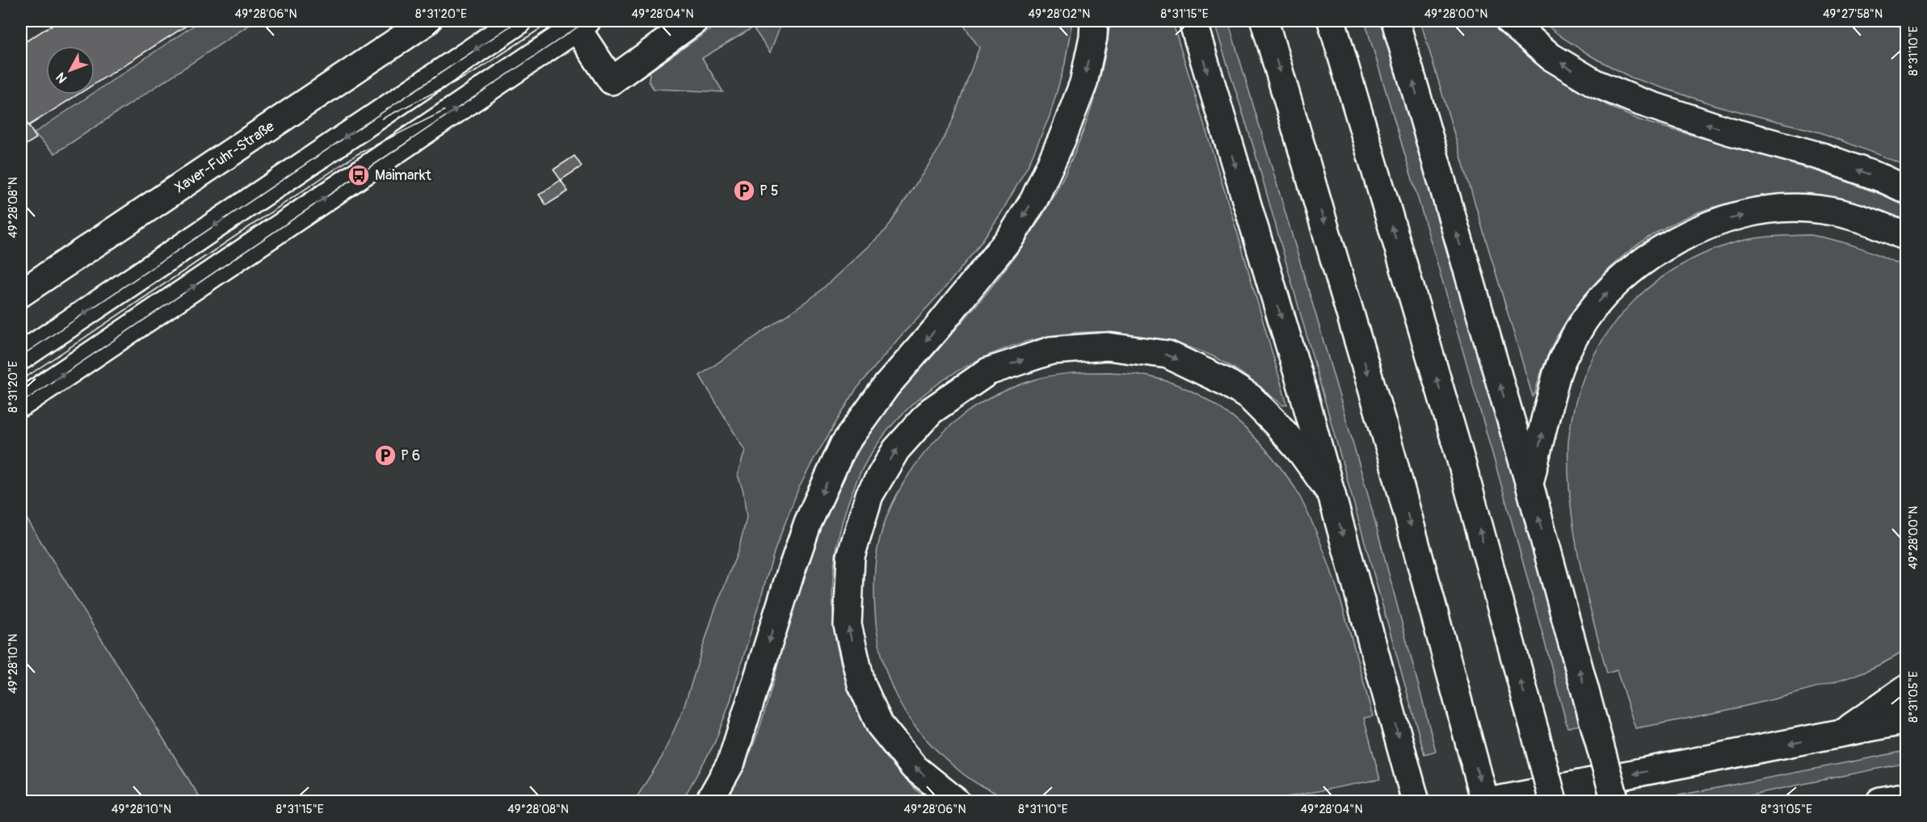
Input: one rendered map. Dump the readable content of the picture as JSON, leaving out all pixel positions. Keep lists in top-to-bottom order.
{
  "streets": {
    "main road": ["Xaver-Fuhr-Straße"]
  },
  "places": {
    "bus stop": ["Maimarkt"],
    "parking": ["P 5", "P 6"]
  },
  "north": "bottom left",
  "coordinates": [
    "49°28'06\"N",
    "8°31'20\"E",
    "49°28'04\"N",
    "49°28'02\"N",
    "8°31'15\"E",
    "49°28'00\"N",
    "49°27'58\"N",
    "8°31'10\"E",
    "49°28'08\"N",
    "49°28'10\"N",
    "8°31'05\"E"
  ]
}
